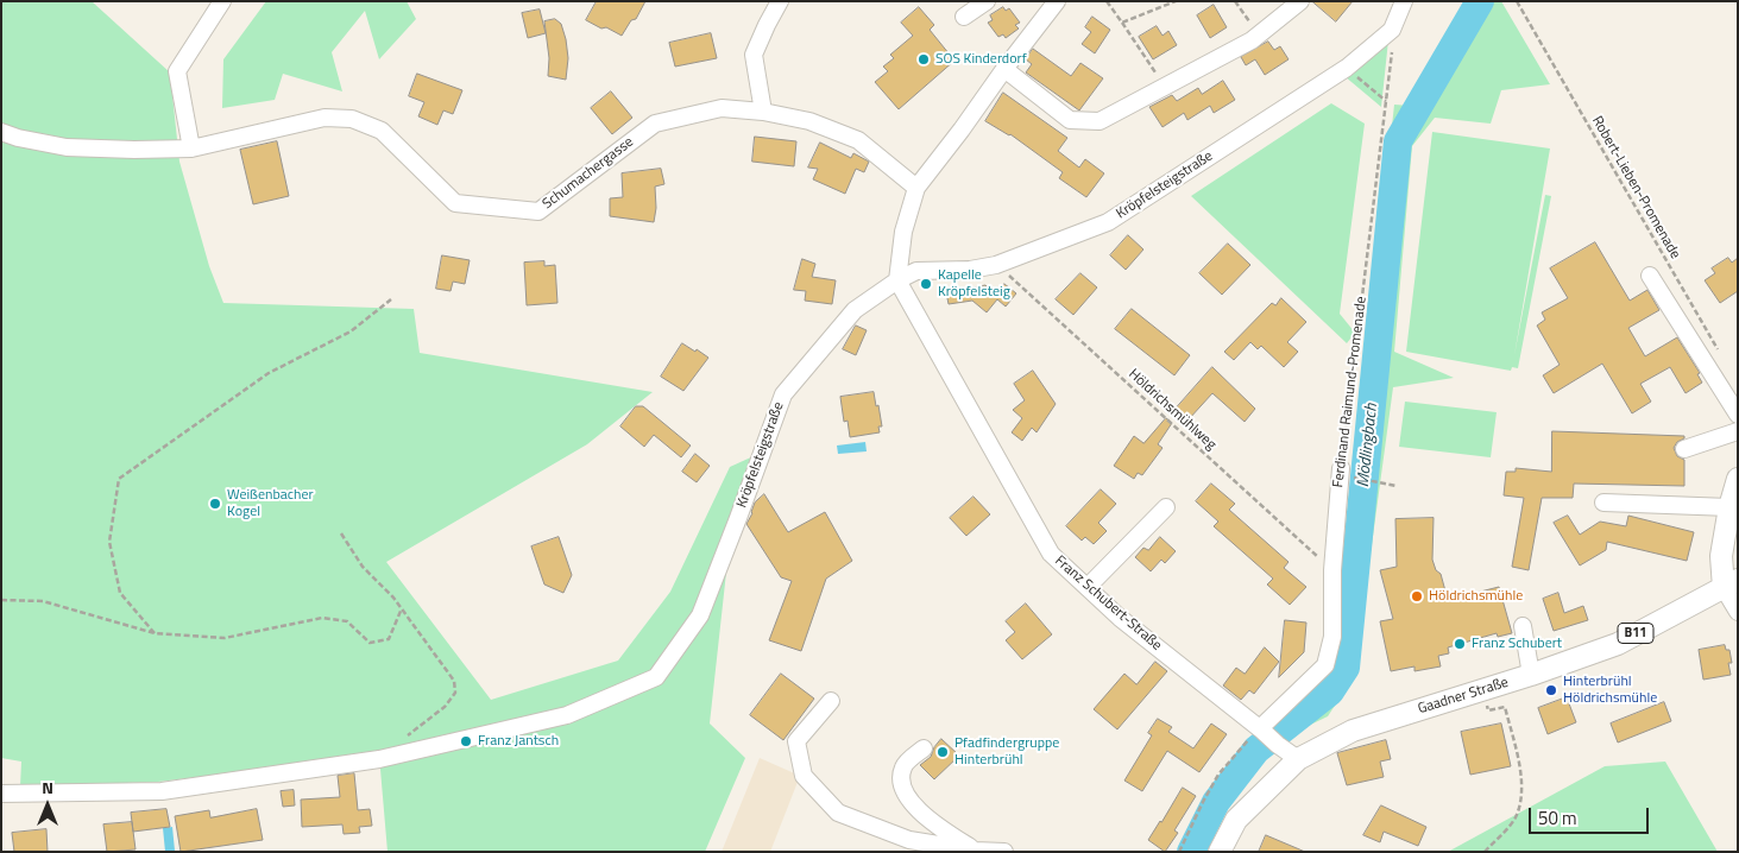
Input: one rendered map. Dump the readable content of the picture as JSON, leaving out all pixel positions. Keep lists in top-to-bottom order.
{
  "streets": {
    "main road": ["B11", "Gaadner Straße"],
    "street": [
      "Schumachergasse",
      "Kröpfelsteigstraße",
      "Ferdinand Raimund-Promenade",
      "Franz Schubert-Straße"
    ],
    "path": ["Robert-Lieben-Promenade", "Höldrichsmühlweg"]
  },
  "crossings": [
    ["Kröpfelsteigstraße", "Ferdinand Raimund-Promenade"],
    ["Kröpfelsteigstraße", "Höldrichsmühlweg"],
    ["Kröpfelsteigstraße", "Franz Schubert-Straße"],
    ["Ferdinand Raimund-Promenade", "Höldrichsmühlweg"],
    ["Ferdinand Raimund-Promenade", "Franz Schubert-Straße"],
    ["Franz Schubert-Straße", "Gaadner Straße"]
  ],
  "water": ["Mödlingbach"],
  "places": [
    "SOS Kinderdorf",
    "Kapelle Kröpfelsteig",
    "Weißenbacher Kogel",
    "Höldrichsmühle",
    "Franz Schubert",
    "Hinterbrühl Höldrichsmühle",
    "Franz Jantsch",
    "Pfadfindergruppe Hinterbrühl"
  ],
  "scale_bar": "50 m",
  "north": "top"
}
